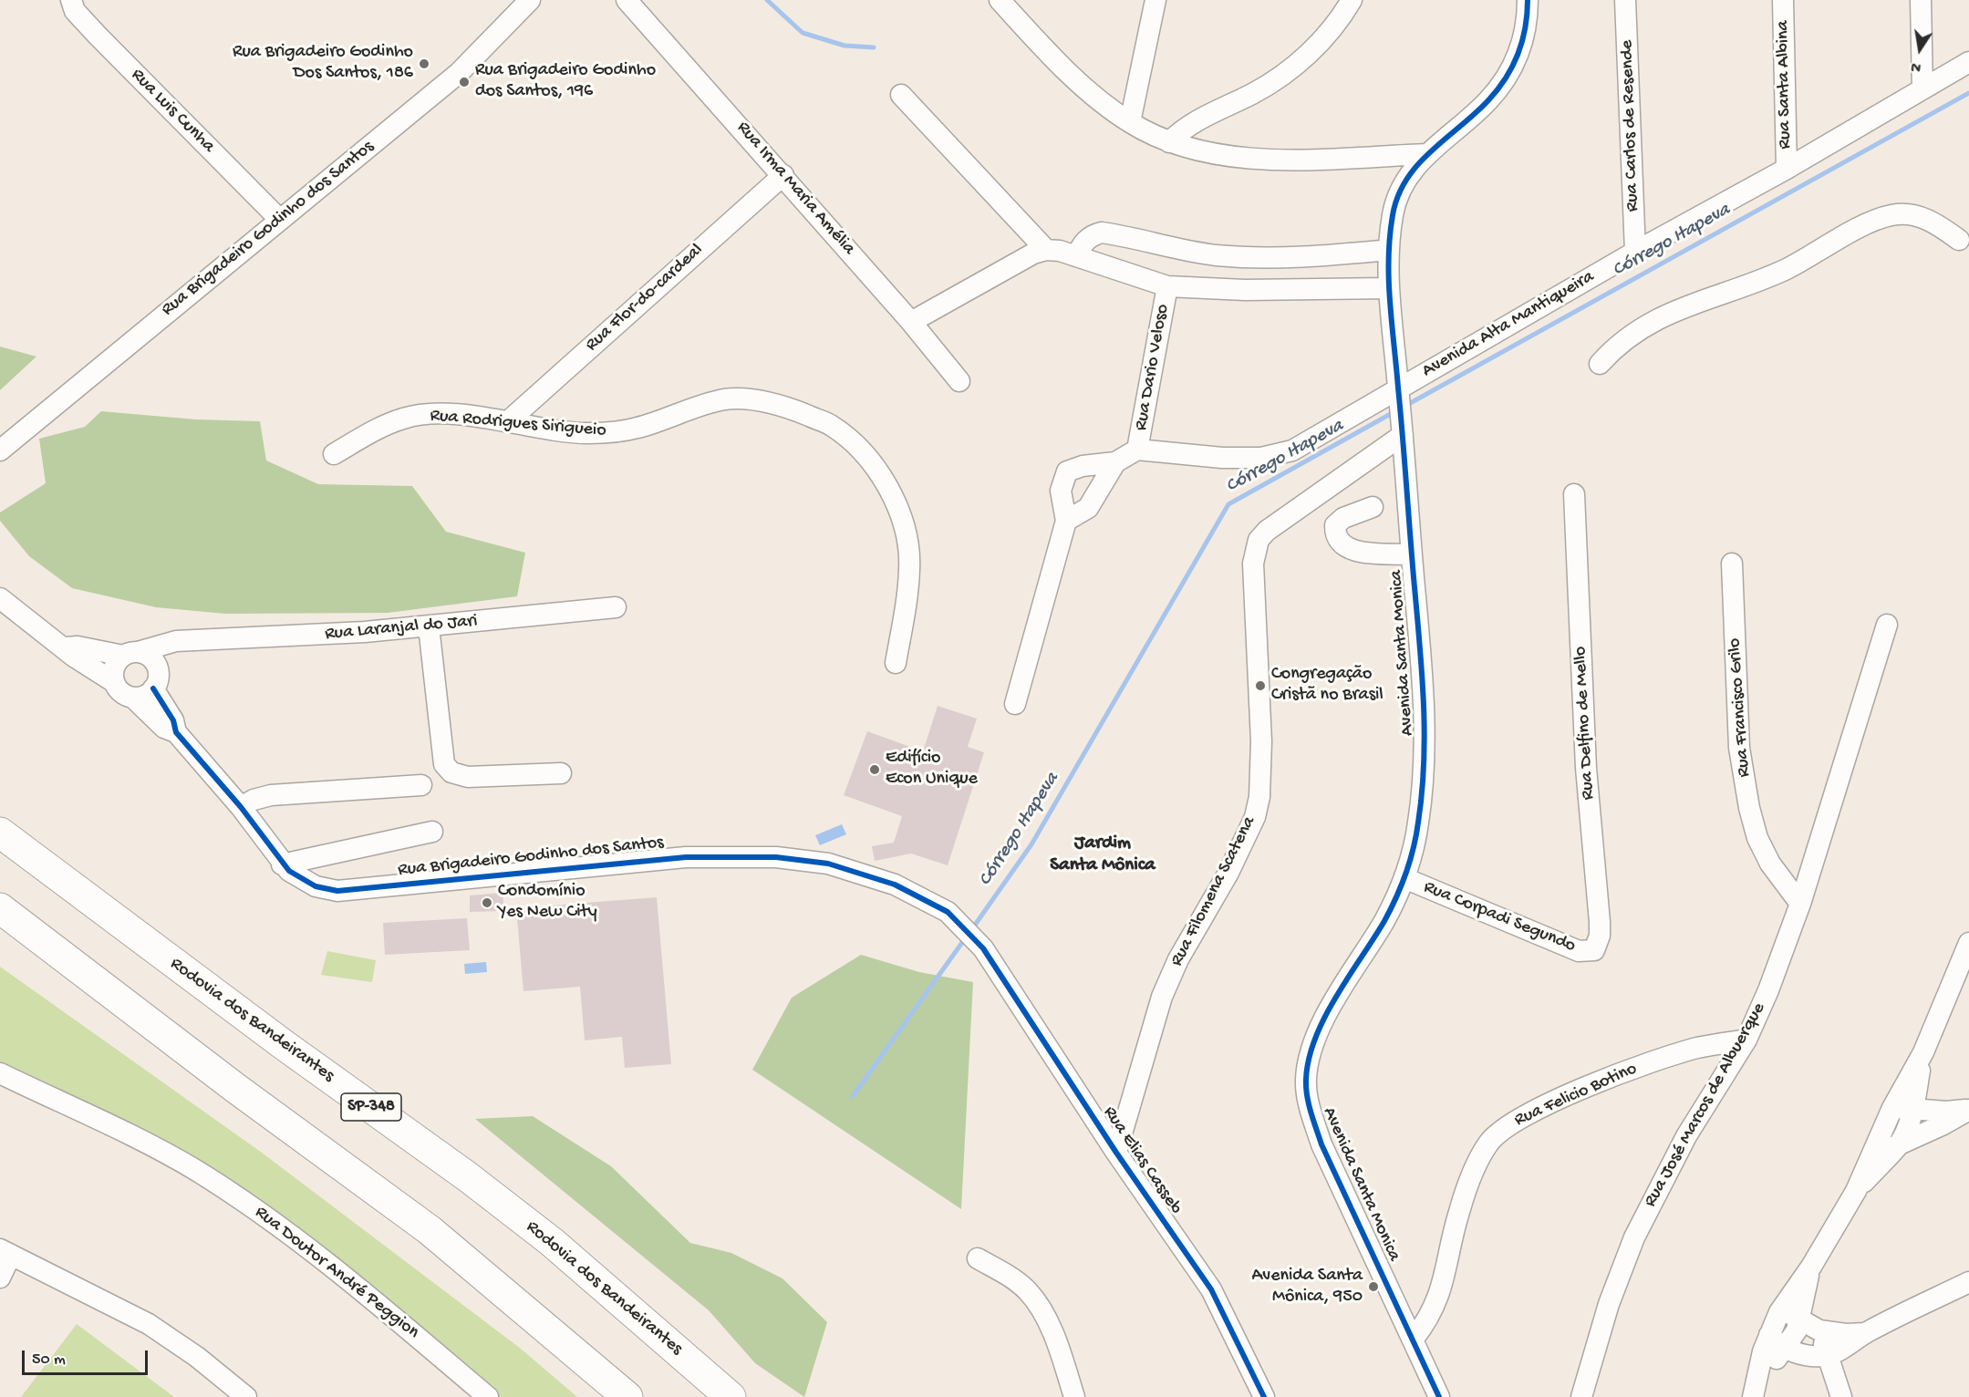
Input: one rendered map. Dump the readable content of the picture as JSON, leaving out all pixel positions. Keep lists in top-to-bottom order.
{
  "streets": {
    "highway": ["Rodovia dos Bandeirantes", "SP-348"],
    "street": [
      "Rua Santa Albina",
      "Rua Luis Cunha",
      "Rua Carlos de Resende",
      "Rua Irma Maria Amélia",
      "Rua Brigadeiro Godinho dos Santos",
      "Rua Flor-do-cardeal",
      "Avenida Alta Mantiqueira",
      "Rua Dario Veloso",
      "Rua Rodrigues Sirigueio",
      "Rua Laranjal do Jari",
      "Avenida Santa Monica",
      "Rua Francisco Grilo",
      "Rua Delfino de Mello",
      "Rua Filomena Scatena",
      "Rua Corpadi Segundo",
      "Rua Felicio Botino",
      "Rua José Marcos de Albuerque",
      "Rua Elias Casseb",
      "Rua Doutor André Peggion"
    ]
  },
  "crossings": [
    ["Rua Santa Albina", "Avenida Alta Mantiqueira"],
    ["Rua Luis Cunha", "Rua Brigadeiro Godinho dos Santos"],
    ["Rua Carlos de Resende", "Avenida Alta Mantiqueira"],
    ["Rua Irma Maria Amélia", "Rua Flor-do-cardeal"],
    ["Rua Brigadeiro Godinho dos Santos", "Rua Laranjal do Jari"],
    ["Rua Brigadeiro Godinho dos Santos", "Rua Elias Casseb"],
    ["Rua Flor-do-cardeal", "Rua Rodrigues Sirigueio"],
    ["Avenida Alta Mantiqueira", "Rua Dario Veloso"],
    ["Avenida Alta Mantiqueira", "Avenida Santa Monica"],
    ["Avenida Santa Monica", "Rua Filomena Scatena"],
    ["Avenida Santa Monica", "Rua Corpadi Segundo"],
    ["Avenida Santa Monica", "Rua Felicio Botino"],
    ["Rua Francisco Grilo", "Rua José Marcos de Albuerque"],
    ["Rua Delfino de Mello", "Rua Corpadi Segundo"],
    ["Rua Filomena Scatena", "Rua Elias Casseb"],
    ["Rua Felicio Botino", "Rua José Marcos de Albuerque"]
  ],
  "districts": ["Jardim Santa Mônica"],
  "water": ["Córrego Itapeva"],
  "places": [
    "Rua Brigadeiro Godinho Dos Santos, 186",
    "Rua Brigadeiro Godinho dos Santos, 196",
    "Congregação Cristã no Brasil",
    "Edifício Econ Unique",
    "Condomínio Yes New City",
    "Avenida Santa Mônica, 950"
  ],
  "scale_bar": "50 m",
  "north": "bottom"
}
